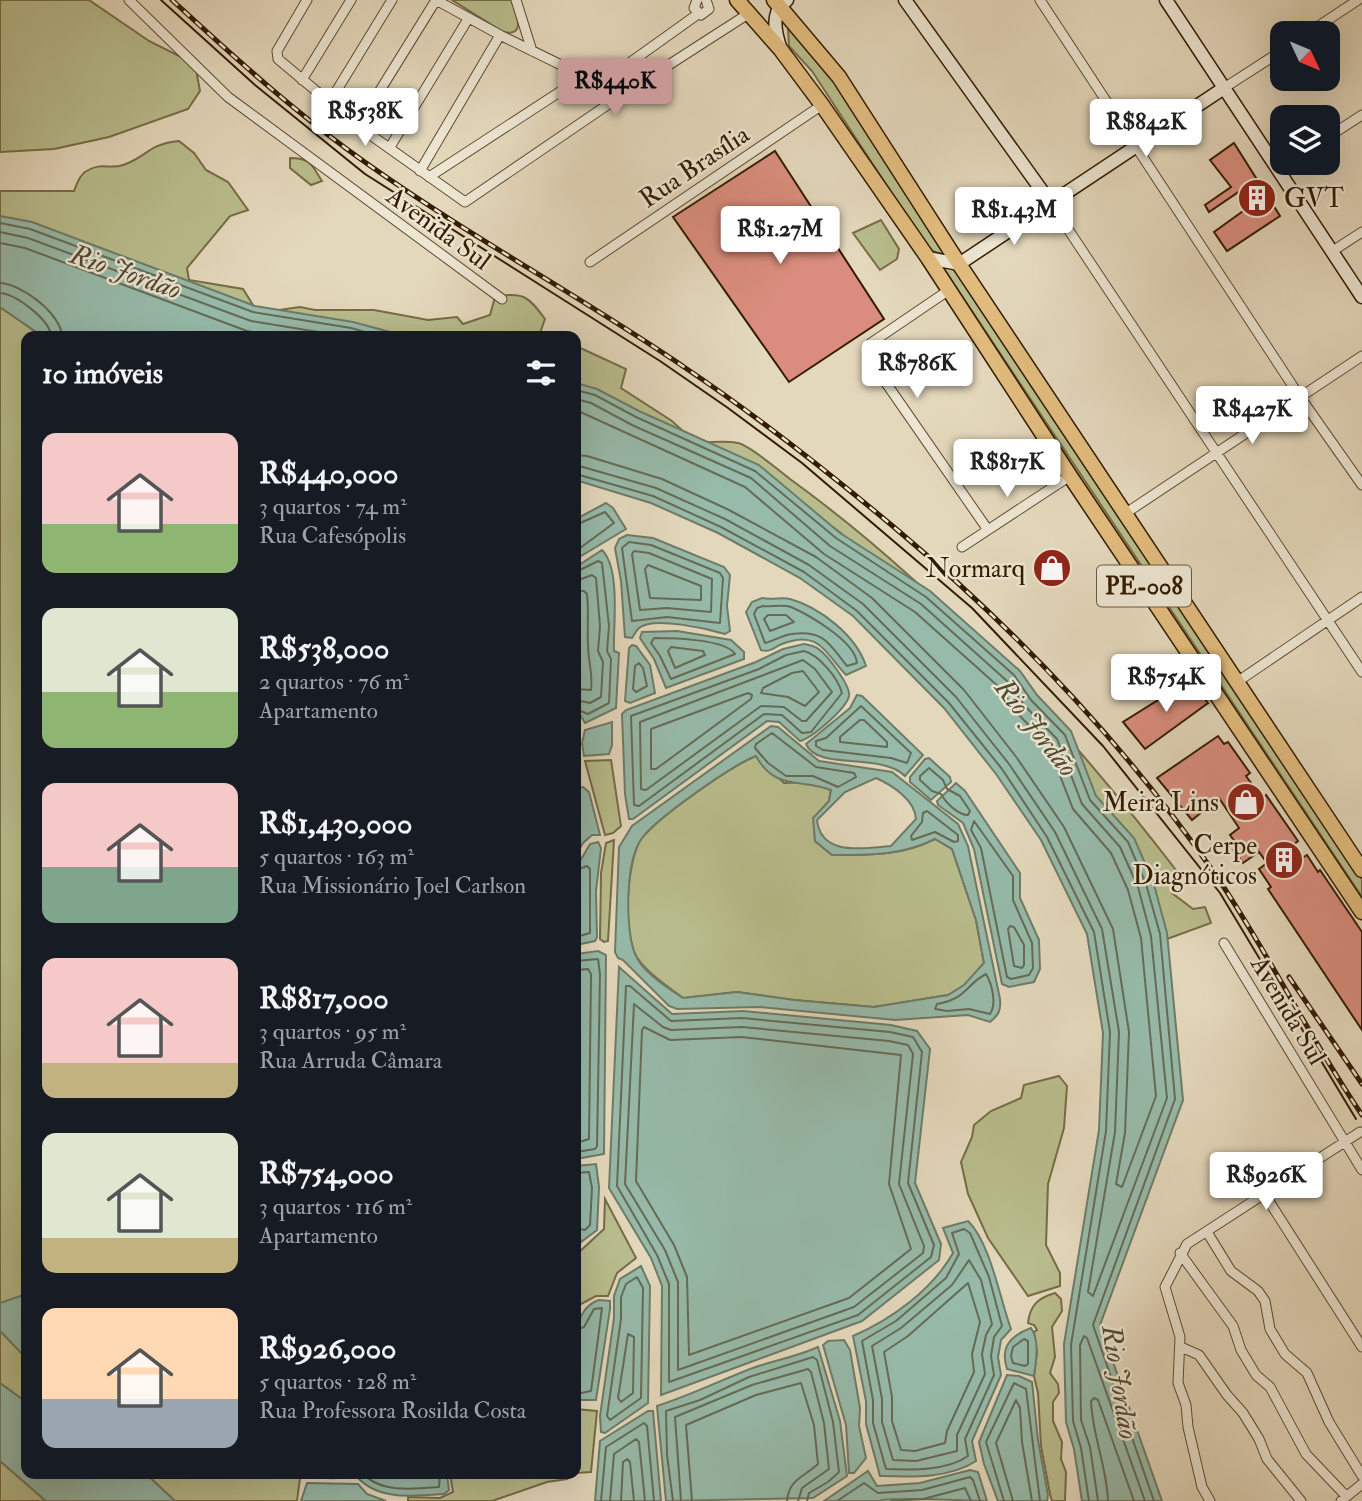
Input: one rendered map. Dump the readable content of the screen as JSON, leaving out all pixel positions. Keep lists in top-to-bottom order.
{
  "streets": {
    "highway": ["PE-008"],
    "street": ["Rua Brasília", "Avenida Sul"]
  },
  "crossings": [
    ["Rua Brasília", "PE-008"]
  ],
  "water": ["Rio Jordão"],
  "places": {
    "building": ["GVT", "Cerpe Diagnóticos"],
    "shop": ["Normarq", "Meira Lins"]
  },
  "north": "bottom right",
  "page": {
    "price": [
      "R$440K",
      "R$538K",
      "R$842K",
      "R$1.43M",
      "R$1.27M",
      "R$786K",
      "R$427K",
      "R$817K",
      "R$754K",
      "R$926K"
    ],
    "heading": "10 imóveis",
    "list": [
      {
        "name": "R$440,000",
        "note": "3 quartos · 74 m² · Rua Cafesópolis"
      },
      {
        "name": "R$538,000",
        "note": "2 quartos · 76 m² · Apartamento"
      },
      {
        "name": "R$1,430,000",
        "note": "5 quartos · 163 m² · Rua Missionário Joel Carlson"
      },
      {
        "name": "R$817,000",
        "note": "3 quartos · 95 m² · Rua Arruda Câmara"
      },
      {
        "name": "R$754,000",
        "note": "3 quartos · 116 m² · Apartamento"
      },
      {
        "name": "R$926,000",
        "note": "5 quartos · 128 m² · Rua Professora Rosilda Costa"
      }
    ]
  }
}
